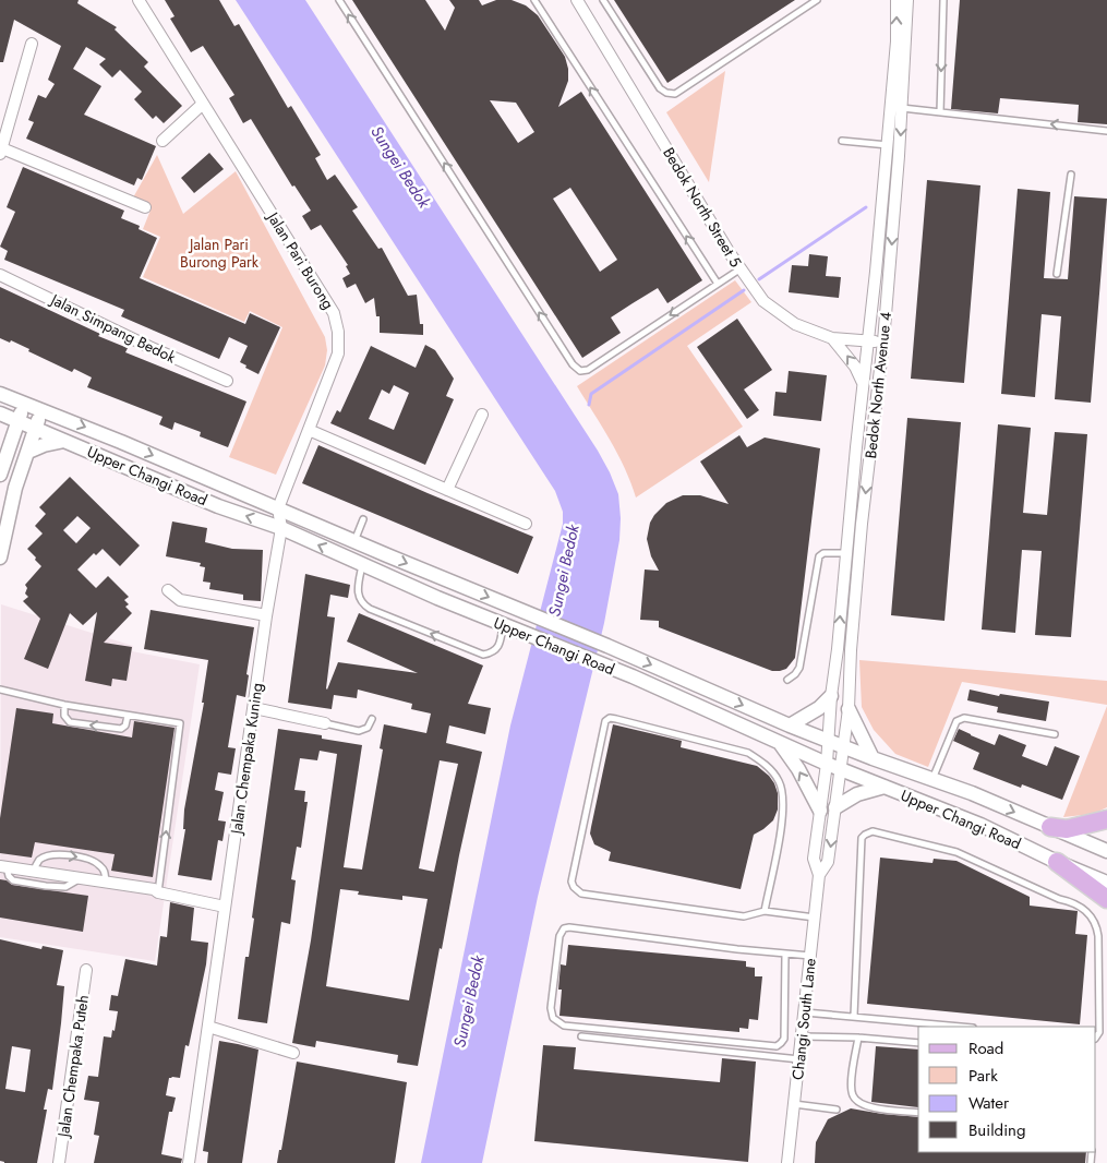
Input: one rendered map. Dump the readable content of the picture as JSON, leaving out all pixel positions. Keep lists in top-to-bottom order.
{
  "streets": {
    "street": [
      "Bedok North Street 5",
      "Jalan Pari Burong",
      "Jalan Simpang Bedok",
      "Bedok North Avenue 4",
      "Upper Changi Road",
      "Jalan Chempaka Kuning",
      "Changi South Lane",
      "Jalan Chempaka Puteh"
    ]
  },
  "crossings": [
    ["Bedok North Street 5", "Bedok North Avenue 4"],
    ["Jalan Pari Burong", "Upper Changi Road"],
    ["Bedok North Avenue 4", "Upper Changi Road"],
    ["Bedok North Avenue 4", "Changi South Lane"],
    ["Upper Changi Road", "Jalan Chempaka Kuning"],
    ["Upper Changi Road", "Changi South Lane"]
  ],
  "water": ["Sungei Bedok"],
  "parks": ["Jalan Pari Burong Park"],
  "legend": [
    "Road",
    "Park",
    "Water",
    "Building"
  ]
}
